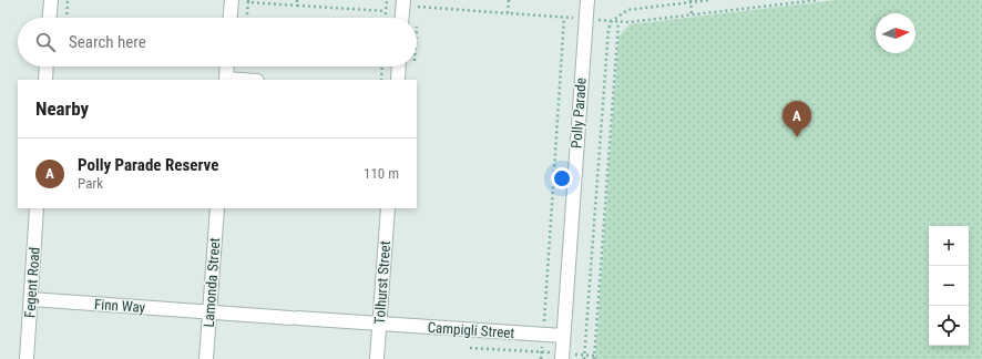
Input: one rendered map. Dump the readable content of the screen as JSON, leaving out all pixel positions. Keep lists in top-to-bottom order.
{
  "streets": {
    "street": [
      "Polly Parade",
      "Fegent Road",
      "Lamonda Street",
      "Tolhurst Street",
      "Finn Way",
      "Campigli Street"
    ]
  },
  "crossings": [
    ["Polly Parade", "Campigli Street"],
    ["Fegent Road", "Finn Way"],
    ["Lamonda Street", "Finn Way"],
    ["Tolhurst Street", "Campigli Street"],
    ["Finn Way", "Campigli Street"]
  ],
  "north": "right",
  "page": {
    "search": "Search here",
    "heading": "Nearby",
    "pins": "A",
    "list": [
      {
        "mark": "A",
        "name": "Polly Parade Reserve",
        "note": "Park",
        "value": "110 m"
      }
    ],
    "map_buttons": ["+", "−"]
  }
}
